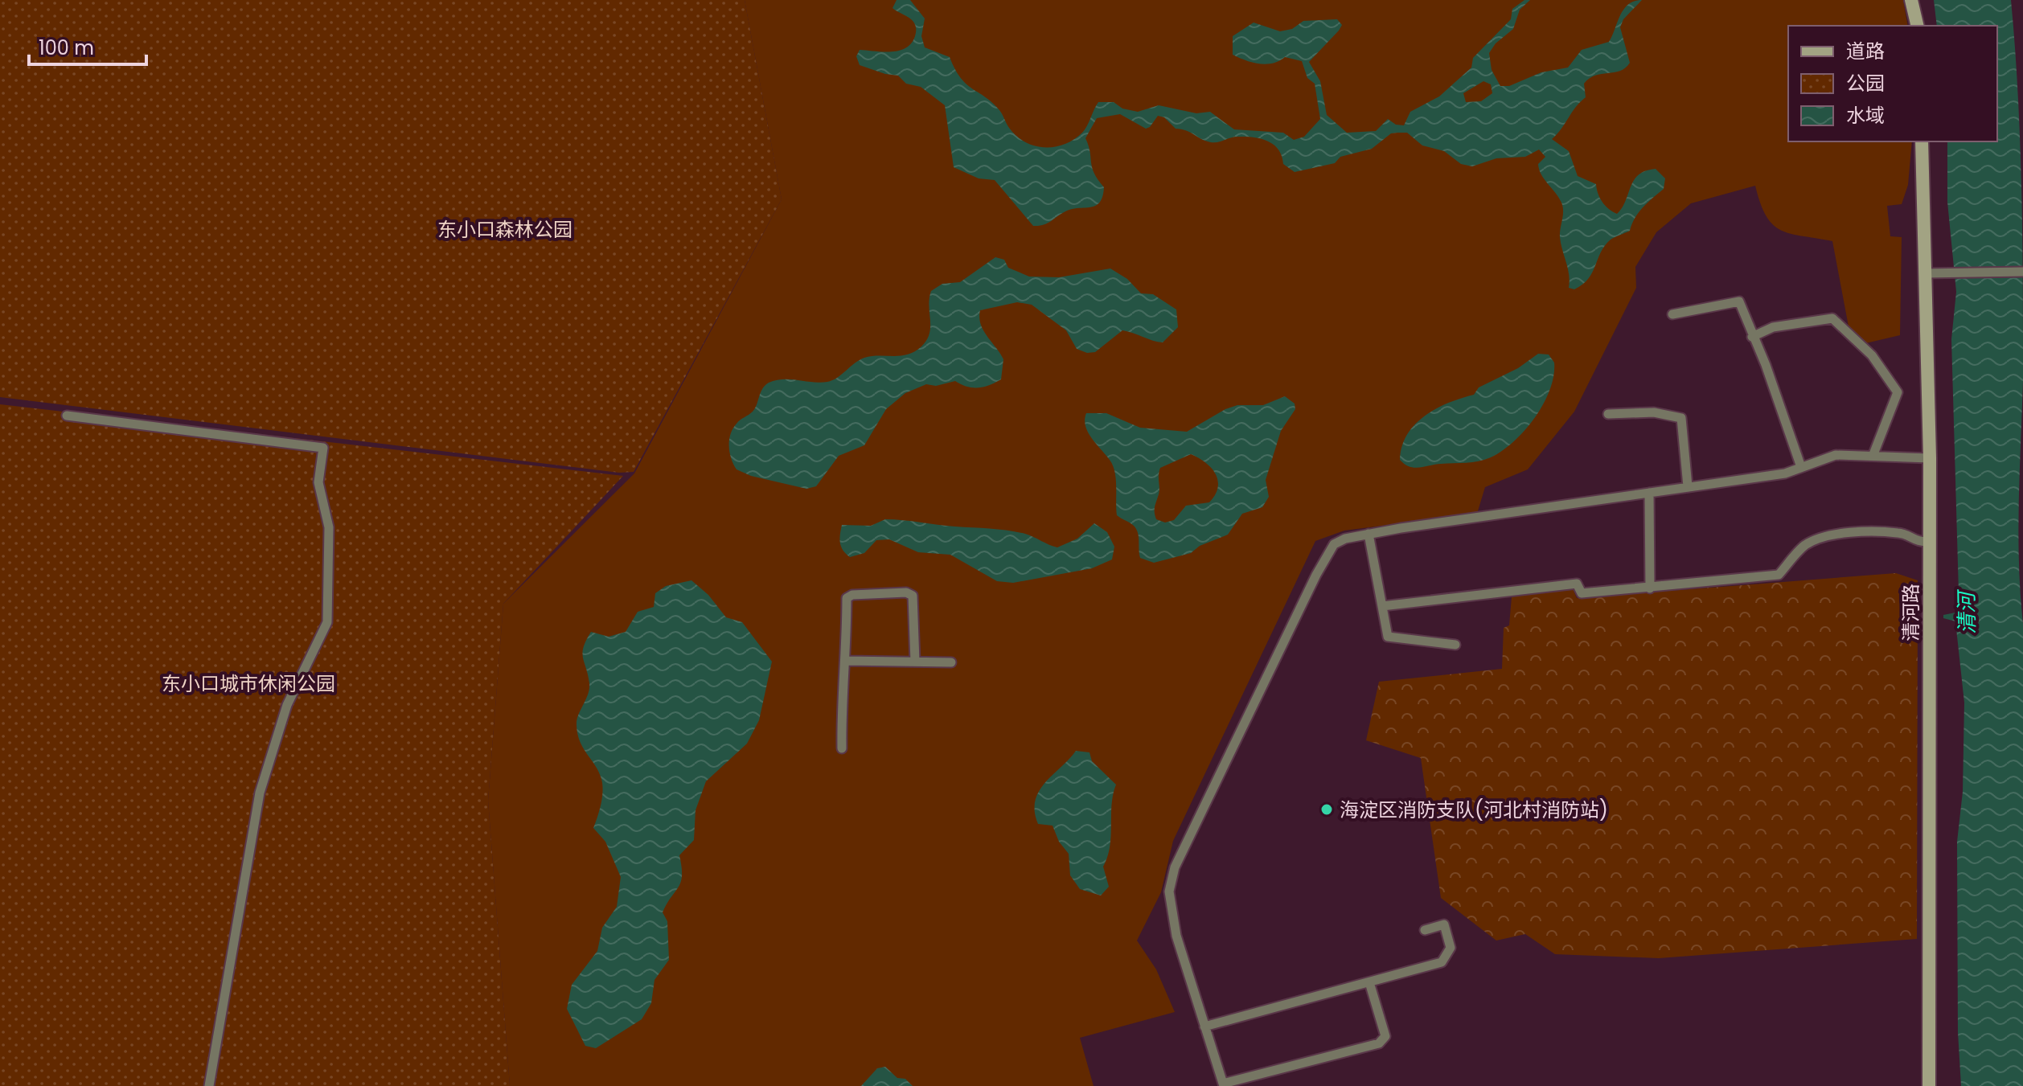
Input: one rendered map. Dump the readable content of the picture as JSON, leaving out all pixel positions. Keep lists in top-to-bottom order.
{
  "streets": {
    "street": ["清河路"]
  },
  "water": ["清河"],
  "parks": ["东小口森林公园", "东小口城市休闲公园"],
  "places": ["海淀区消防支队(河北村消防站)"],
  "legend": ["道路", "公园", "水域"],
  "scale_bar": "100 m"
}
